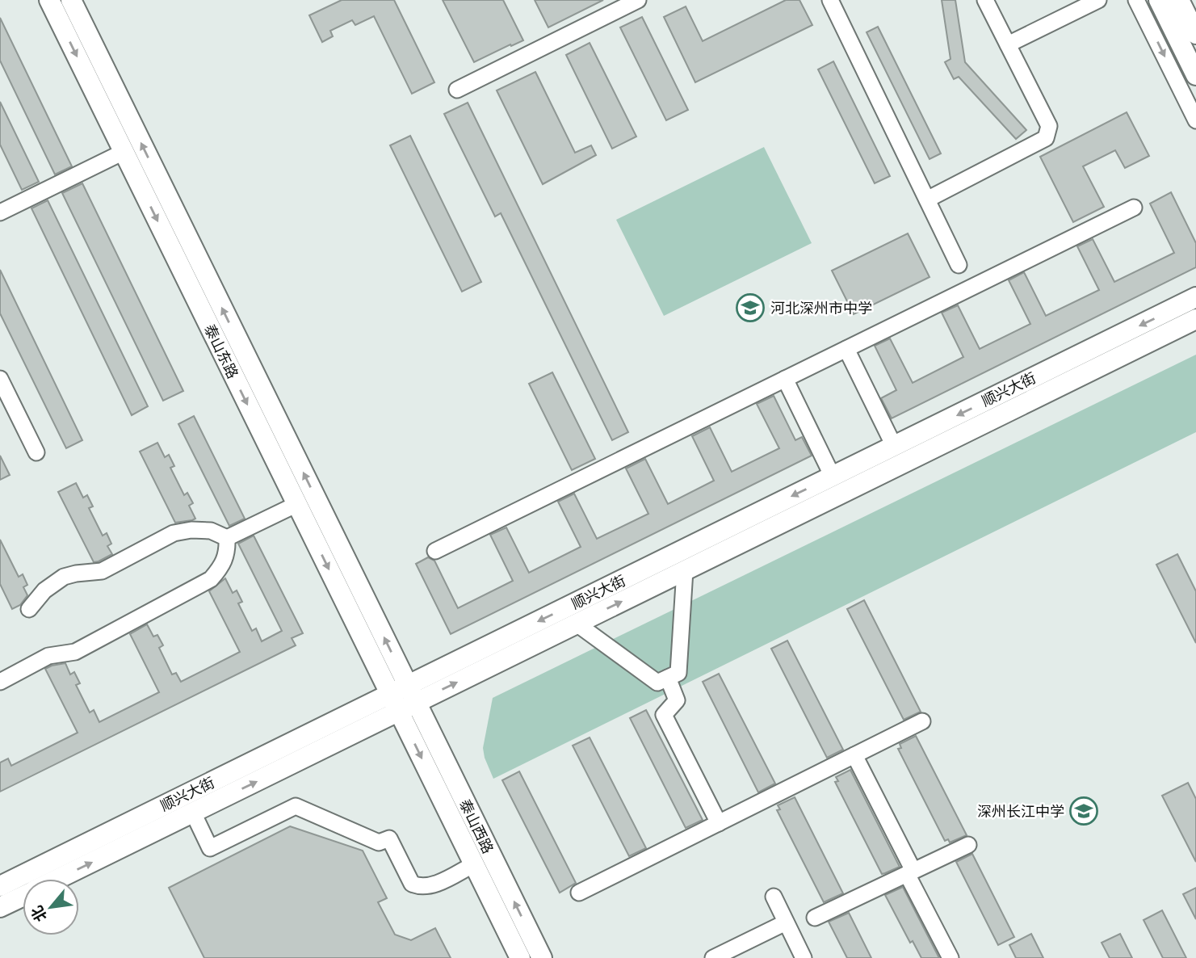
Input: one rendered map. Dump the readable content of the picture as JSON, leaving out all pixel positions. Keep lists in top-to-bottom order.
{
  "streets": {
    "main road": ["泰山东路", "顺兴大街", "泰山西路"]
  },
  "crossings": [
    ["泰山东路", "顺兴大街"],
    ["泰山东路", "泰山西路"],
    ["顺兴大街", "泰山西路"]
  ],
  "places": {
    "school or university": ["河北深州市中学", "深州长江中学"]
  },
  "north": "bottom left"
}
